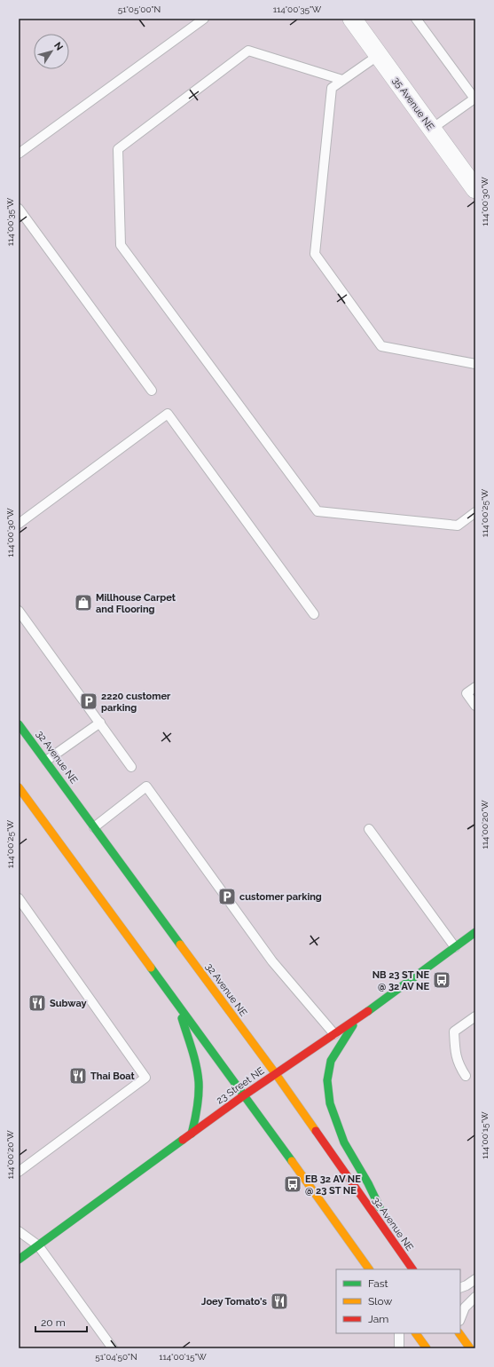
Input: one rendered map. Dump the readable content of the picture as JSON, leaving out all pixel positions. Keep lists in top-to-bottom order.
{
  "streets": {
    "main road": ["32 Avenue NE", "23 Street NE"],
    "street": ["35 Avenue NE"]
  },
  "crossings": [
    ["32 Avenue NE", "23 Street NE"]
  ],
  "places": {
    "shop": ["Millhouse Carpet and Flooring"],
    "parking": ["2220 customer parking", "customer parking"],
    "bus stop": ["NB 23 ST NE @ 32 AV NE", "EB 32 AV NE @ 23 ST NE"],
    "restaurant": ["Subway", "Thai Boat", "Joey Tomato's"]
  },
  "legend": ["Fast", "Slow", "Jam"],
  "scale_bar": "20 m",
  "north": "top right",
  "coordinates": [
    "51°05'00\"N",
    "114°00'35\"W",
    "114°00'30\"W",
    "114°00'25\"W",
    "114°00'20\"W",
    "114°00'15\"W",
    "51°04'50\"N"
  ]
}
